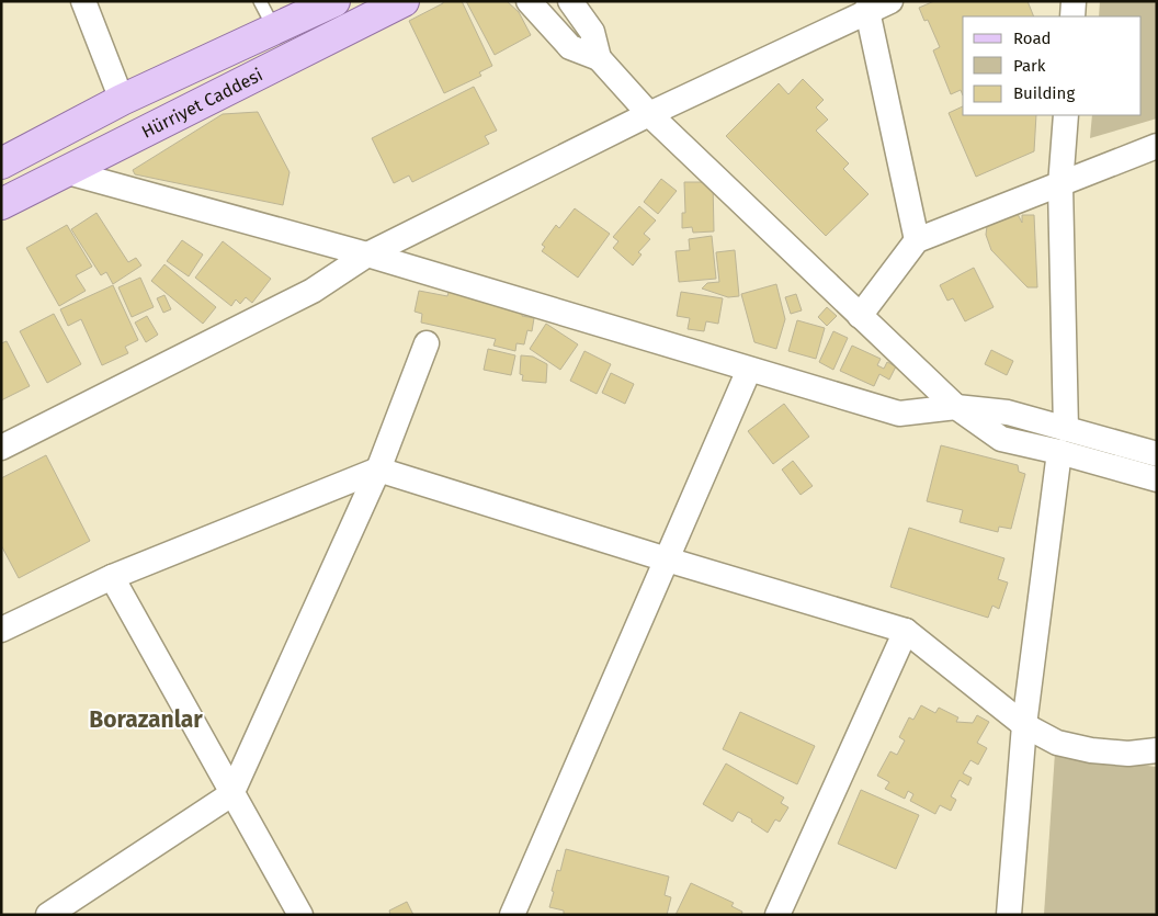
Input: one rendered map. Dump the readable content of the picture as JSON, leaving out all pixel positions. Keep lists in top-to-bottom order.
{
  "streets": {
    "main road": ["Hürriyet Caddesi"]
  },
  "districts": ["Borazanlar"],
  "legend": ["Road", "Park", "Building"]
}
